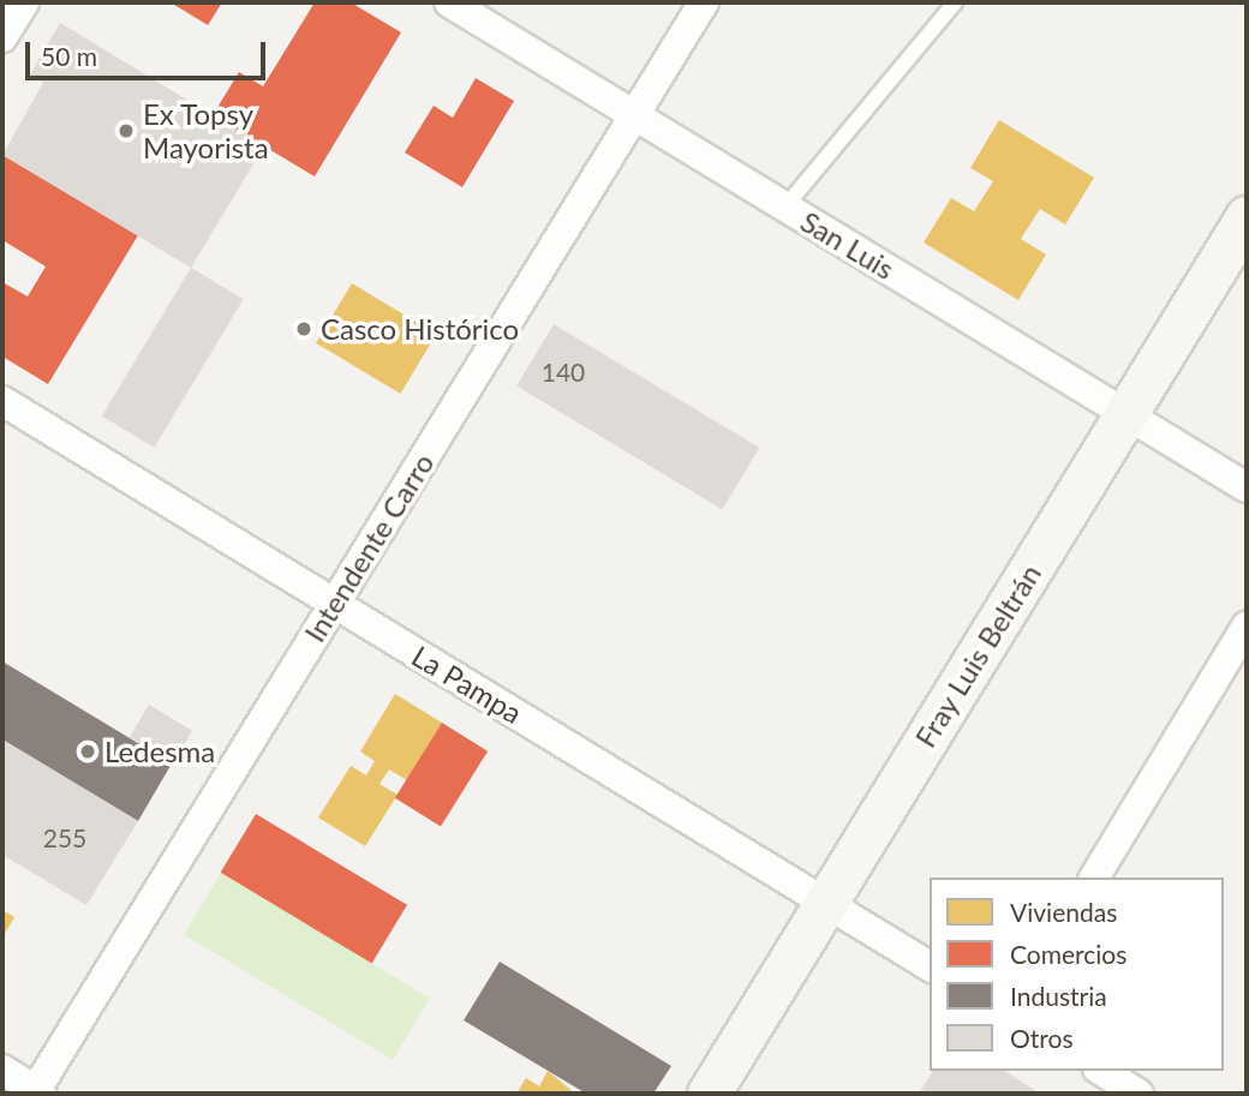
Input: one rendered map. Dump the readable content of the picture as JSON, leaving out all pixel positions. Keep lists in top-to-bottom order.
{
  "streets": {
    "street": [
      "San Luis",
      "Intendente Carro",
      "Fray Luis Beltrán",
      "La Pampa"
    ]
  },
  "crossings": [
    ["San Luis", "Intendente Carro"],
    ["San Luis", "Fray Luis Beltrán"],
    ["Intendente Carro", "La Pampa"],
    ["Fray Luis Beltrán", "La Pampa"]
  ],
  "places": ["Ex Topsy Mayorista", "Casco Histórico", "Ledesma"],
  "house_numbers": ["140", "255"],
  "legend": [
    "Viviendas",
    "Comercios",
    "Industria",
    "Otros"
  ],
  "scale_bar": "50 m"
}
